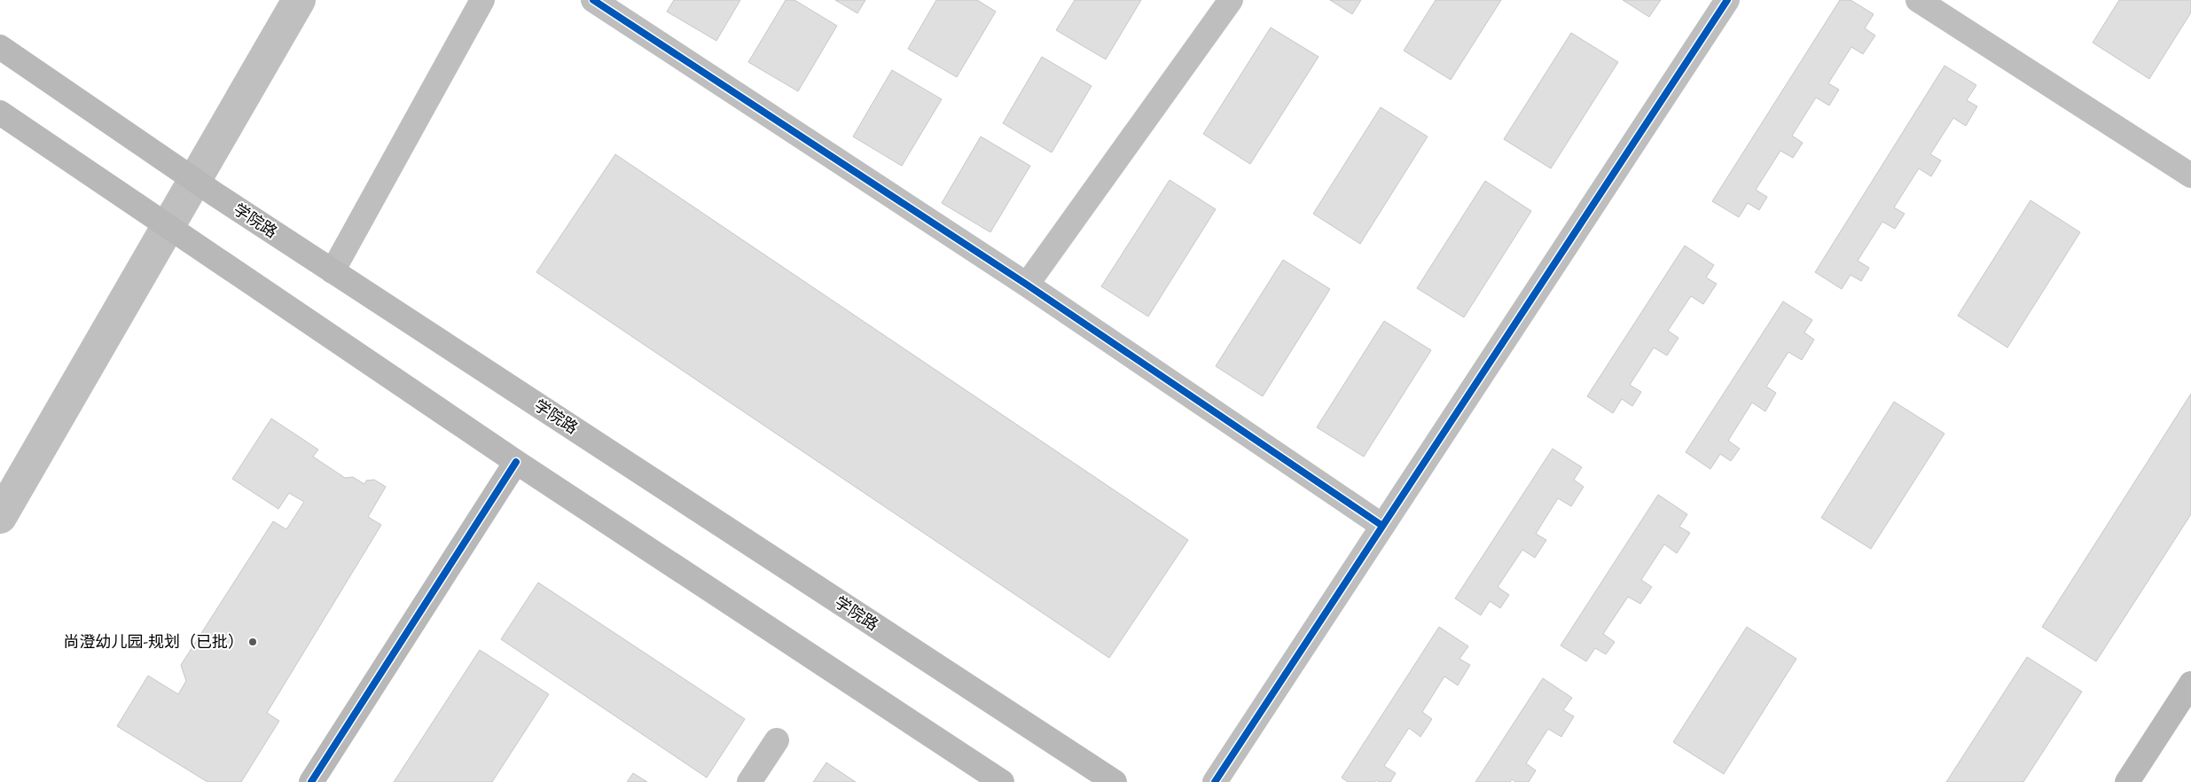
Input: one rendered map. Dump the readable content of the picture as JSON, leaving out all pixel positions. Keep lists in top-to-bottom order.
{
  "streets": {
    "main road": ["学院路"]
  },
  "places": ["尚澄幼儿园-规划（已批）"]
}
